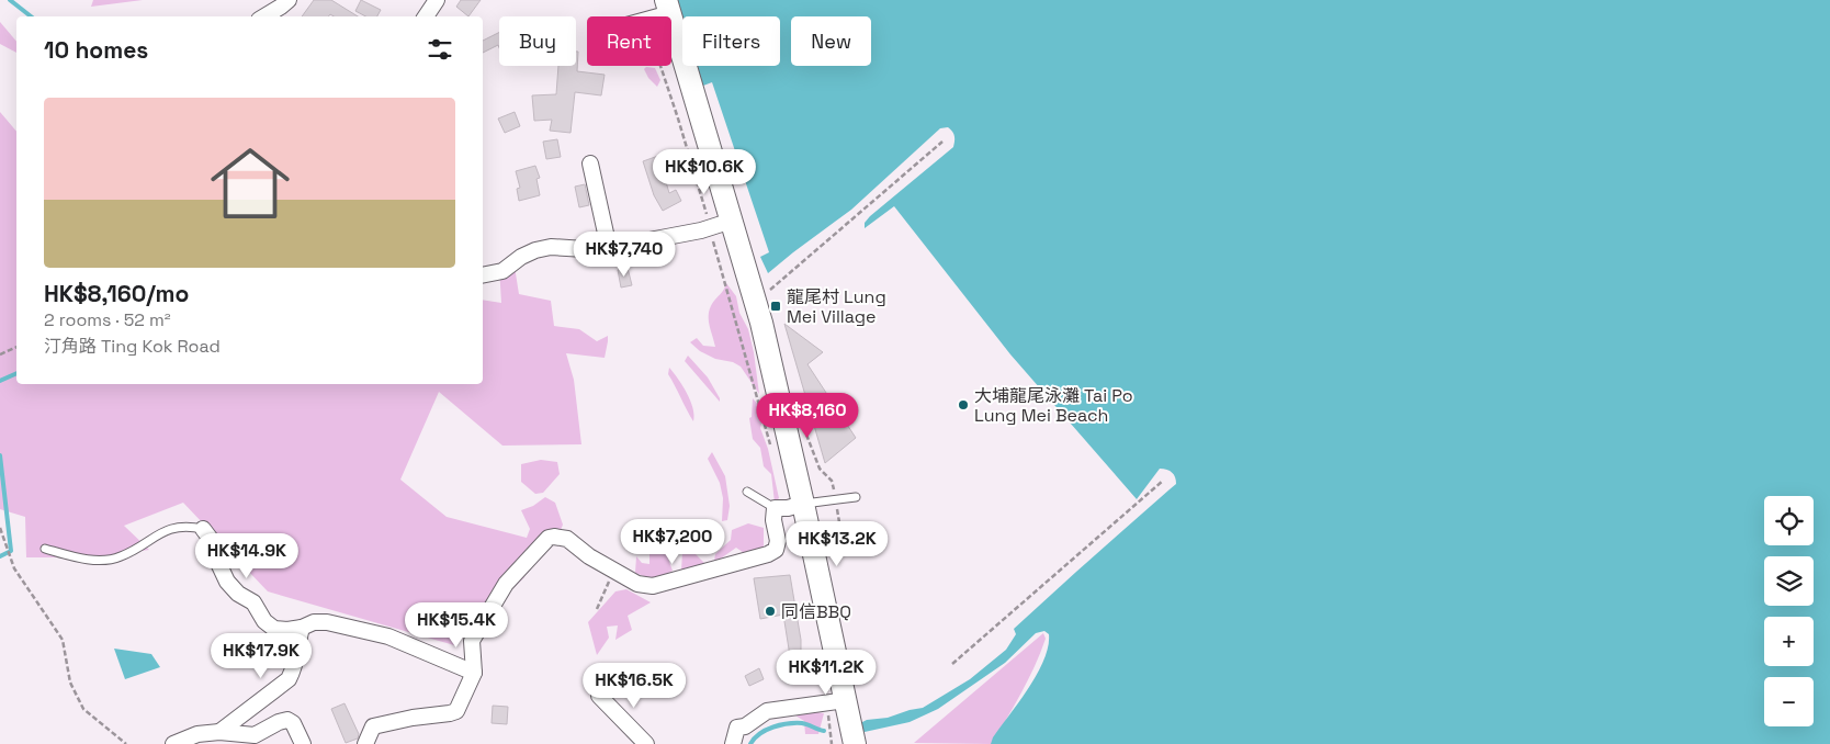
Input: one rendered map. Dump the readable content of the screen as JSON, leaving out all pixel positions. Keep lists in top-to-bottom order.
{
  "places": {
    "transit": ["龍尾村 Lung Mei Village"],
    "other": ["大埔龍尾泳灘 Tai Po Lung Mei Beach", "同信BBQ"]
  },
  "page": {
    "chip": [
      "Buy",
      "Rent",
      "Filters",
      "New"
    ],
    "heading": "10 homes",
    "list": [
      {
        "name": "HK$8,160/mo",
        "note": "2 rooms · 52 m² · 汀角路 Ting Kok Road"
      }
    ],
    "price": [
      "HK$10.6K",
      "HK$7,740",
      "HK$8,160",
      "HK$7,200",
      "HK$13.2K",
      "HK$14.9K",
      "HK$15.4K",
      "HK$17.9K",
      "HK$11.2K",
      "HK$16.5K"
    ],
    "map_buttons": ["+", "−"]
  }
}
